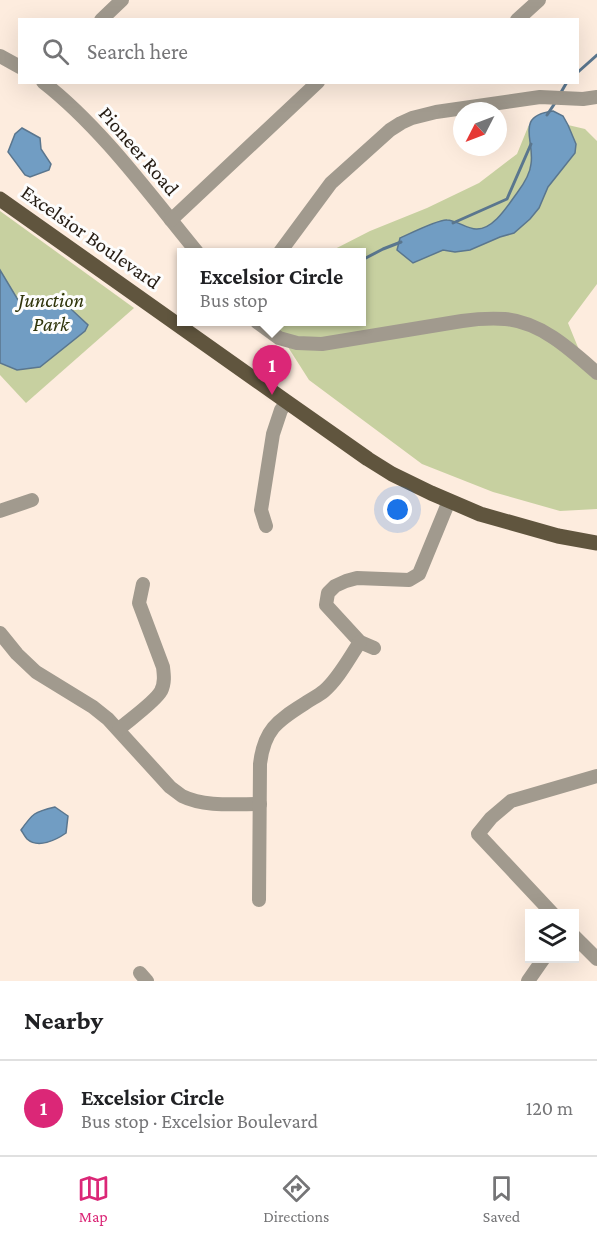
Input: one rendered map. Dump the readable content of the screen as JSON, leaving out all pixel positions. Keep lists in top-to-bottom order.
{
  "streets": {
    "main road": ["Excelsior Boulevard"],
    "street": ["Pioneer Road"]
  },
  "parks": ["Junction Park"],
  "north": "bottom left",
  "page": {
    "search": "Search here",
    "popup": ["Excelsior Circle", "Bus stop"],
    "pins": "1",
    "heading": "Nearby",
    "list": [
      {
        "mark": "1",
        "name": "Excelsior Circle",
        "note": "Bus stop · Excelsior Boulevard",
        "value": "120 m"
      }
    ],
    "nav": ["Map", "Directions", "Saved"]
  }
}
